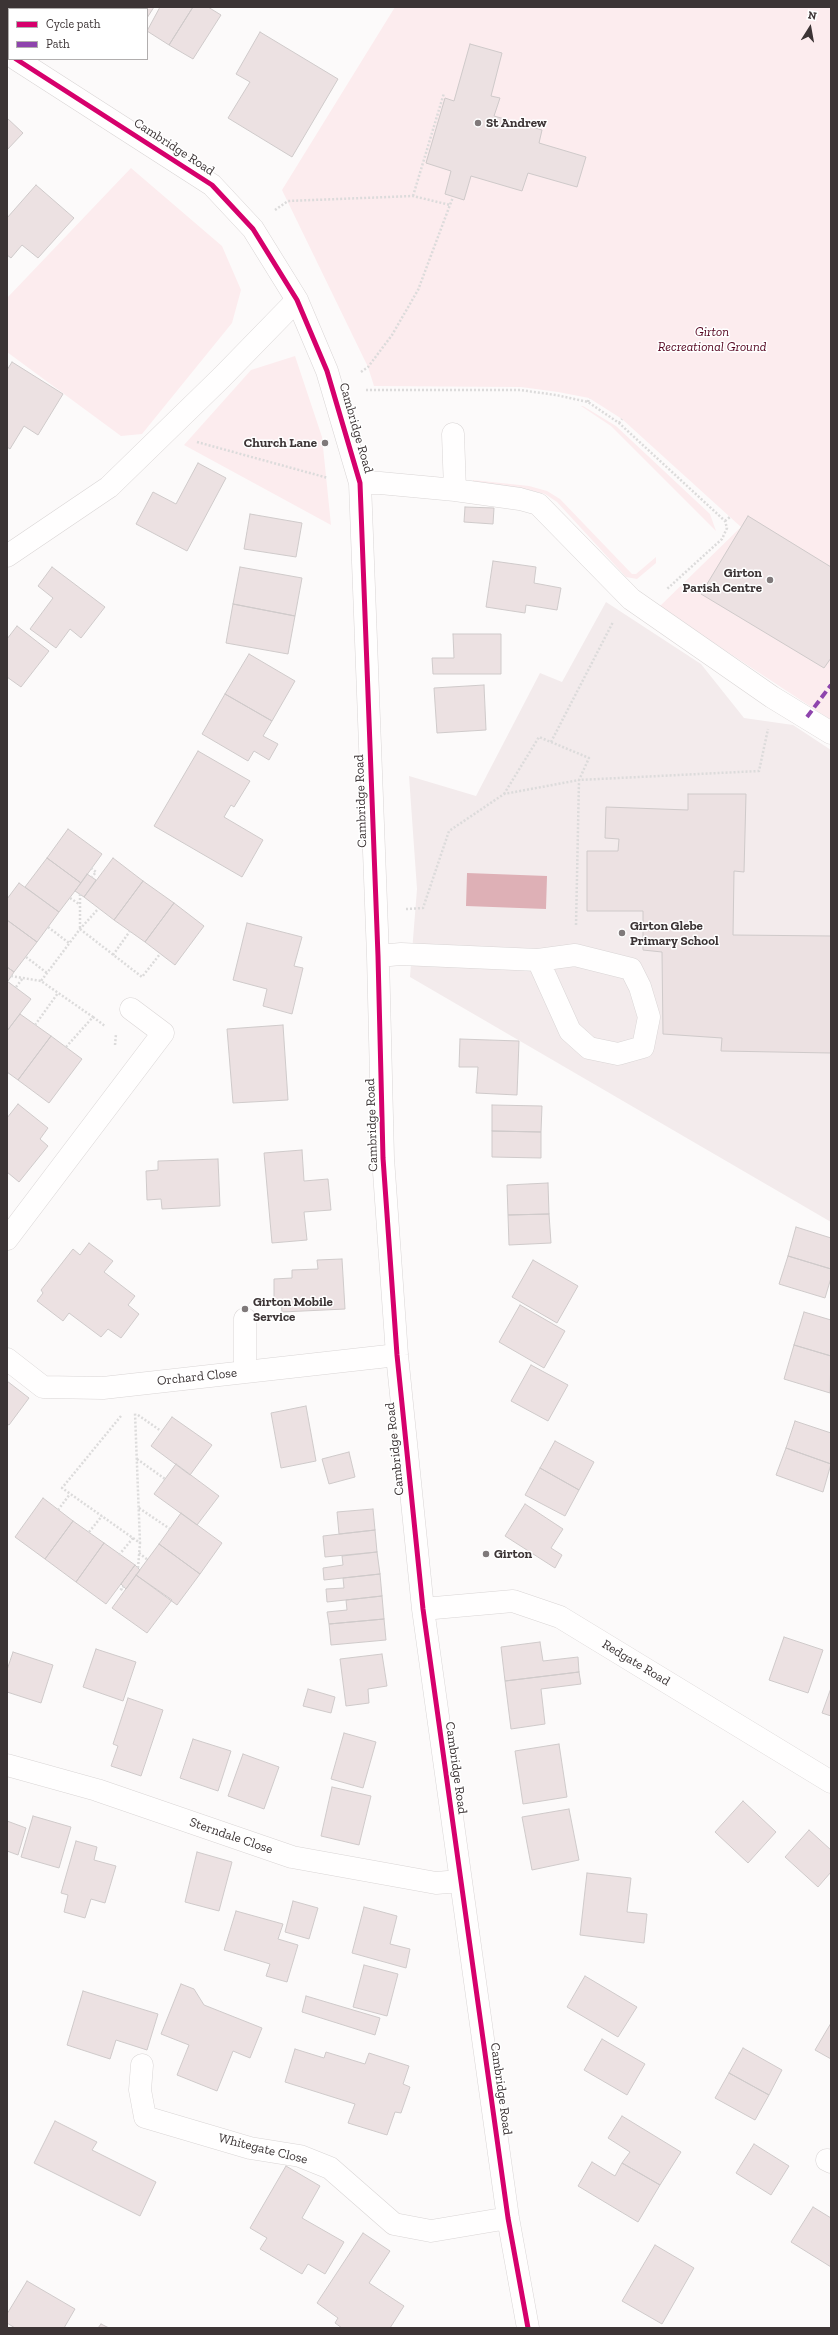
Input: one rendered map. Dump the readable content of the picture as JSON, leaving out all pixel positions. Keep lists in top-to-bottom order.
{
  "streets": {
    "street": [
      "Cambridge Road",
      "Orchard Close",
      "Redgate Road",
      "Sterndale Close",
      "Whitegate Close"
    ]
  },
  "crossings": [
    ["Cambridge Road", "Orchard Close"],
    ["Cambridge Road", "Redgate Road"],
    ["Cambridge Road", "Sterndale Close"],
    ["Cambridge Road", "Whitegate Close"]
  ],
  "parks": ["Girton Recreational Ground"],
  "places": [
    "St Andrew",
    "Church Lane",
    "Girton Parish Centre",
    "Girton Glebe Primary School",
    "Girton Mobile Service",
    "Girton"
  ],
  "legend": ["Cycle path", "Path"],
  "north": "top"
}
